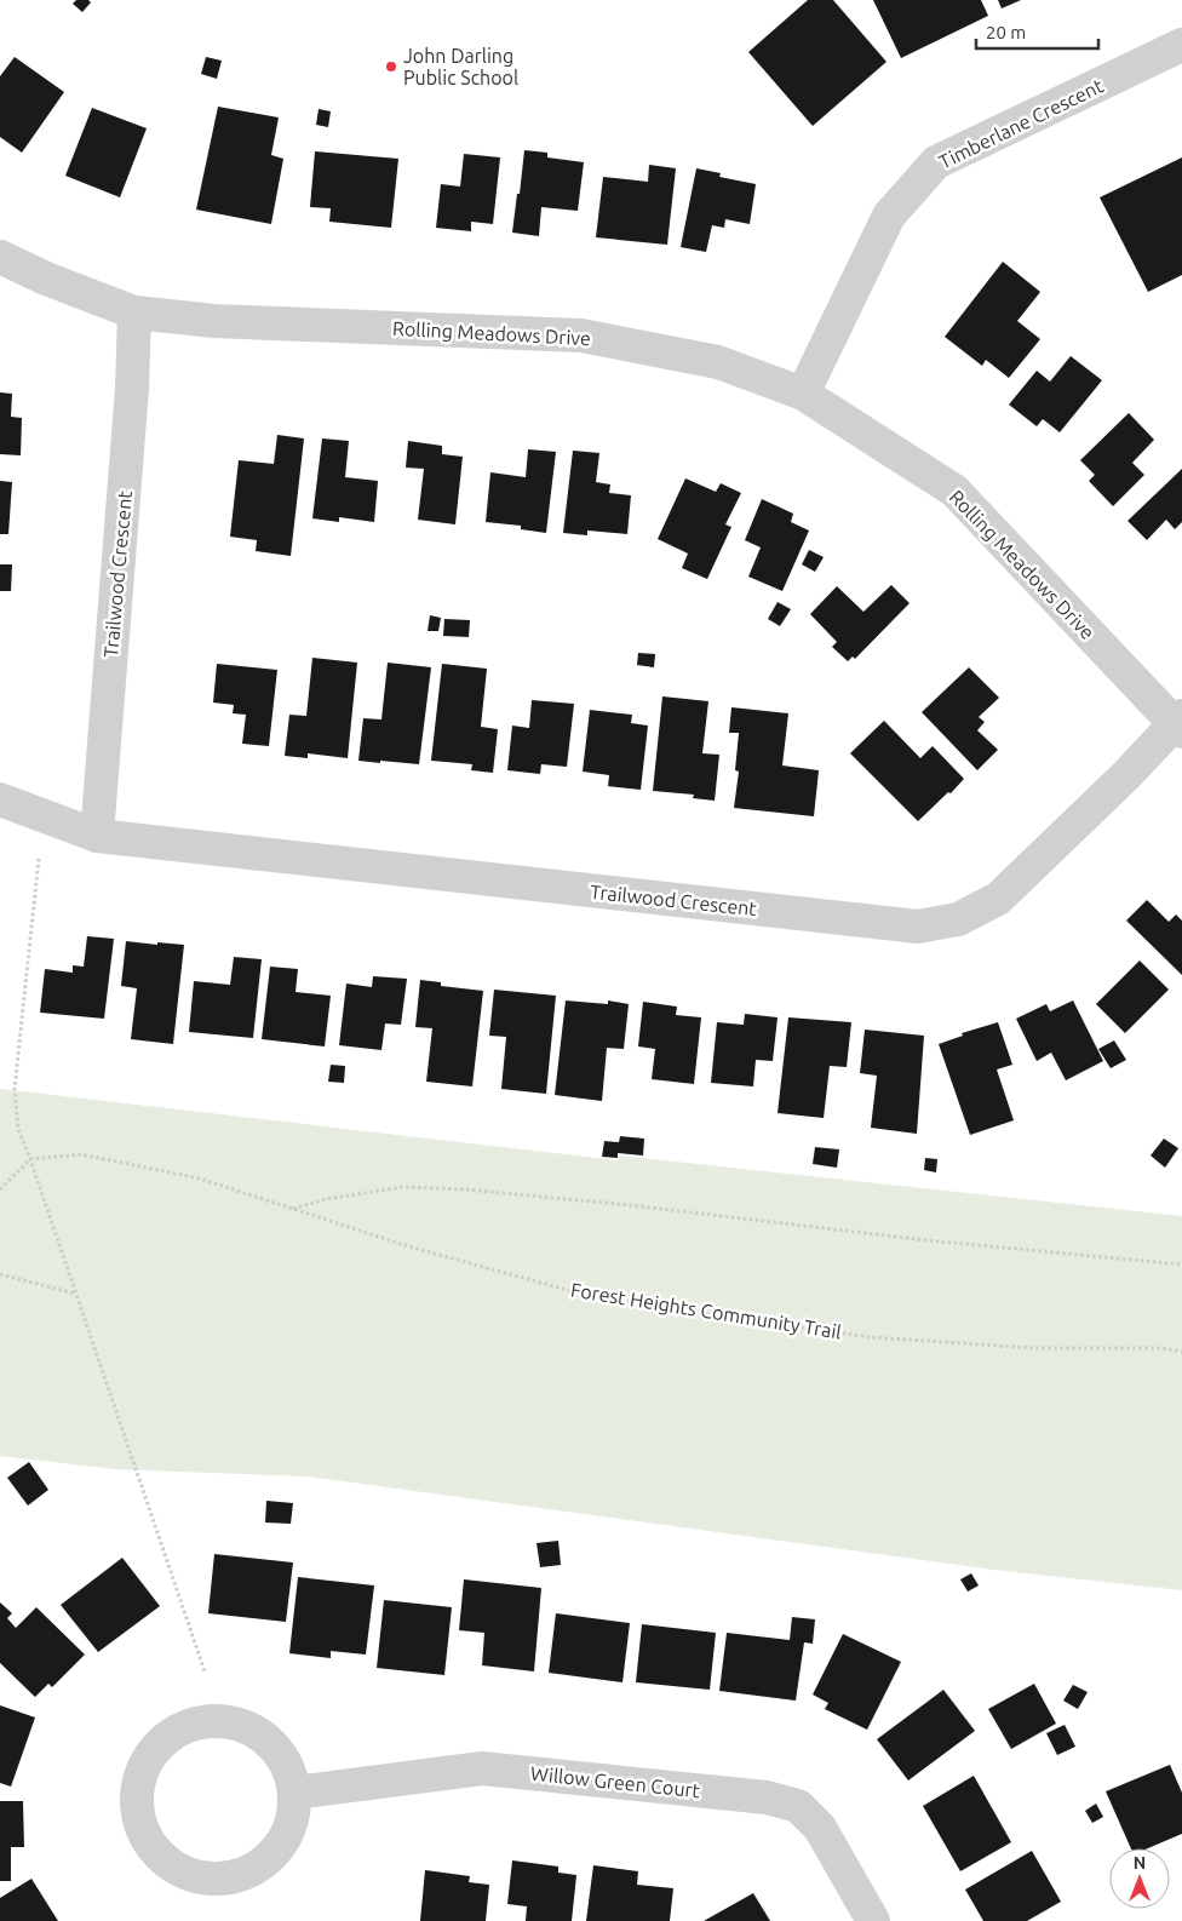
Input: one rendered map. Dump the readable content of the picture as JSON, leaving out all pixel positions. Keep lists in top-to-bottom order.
{
  "streets": {
    "street": [
      "Timberlane Crescent",
      "Rolling Meadows Drive",
      "Trailwood Crescent",
      "Willow Green Court"
    ],
    "path": ["Forest Heights Community Trail"]
  },
  "crossings": [
    ["Timberlane Crescent", "Rolling Meadows Drive"],
    ["Rolling Meadows Drive", "Trailwood Crescent"]
  ],
  "places": ["John Darling Public School"],
  "scale_bar": "20 m",
  "north": "top"
}
